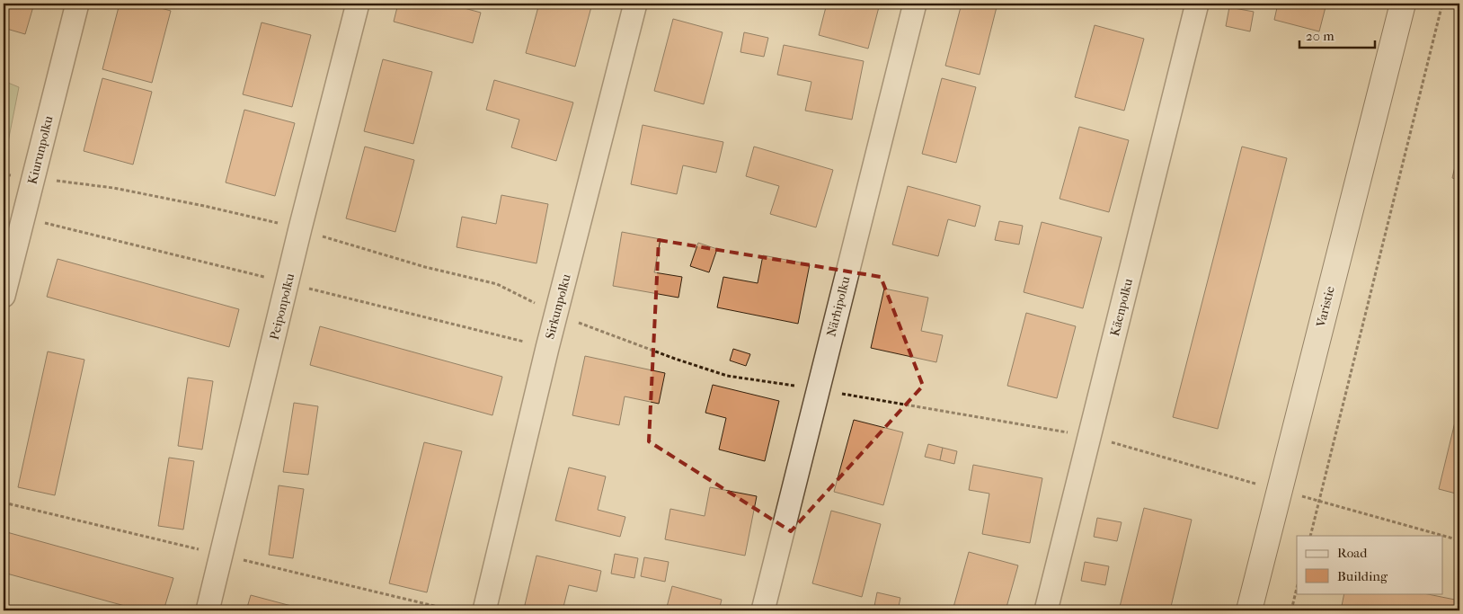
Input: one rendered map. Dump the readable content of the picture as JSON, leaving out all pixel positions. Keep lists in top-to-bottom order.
{
  "streets": {
    "street": [
      "Kiurunpolku",
      "Peiponpolku",
      "Sirkunpolku",
      "Närhipolku",
      "Varistie",
      "Käenpolku"
    ]
  },
  "legend": ["Road", "Building"],
  "scale_bar": "20 m"
}
